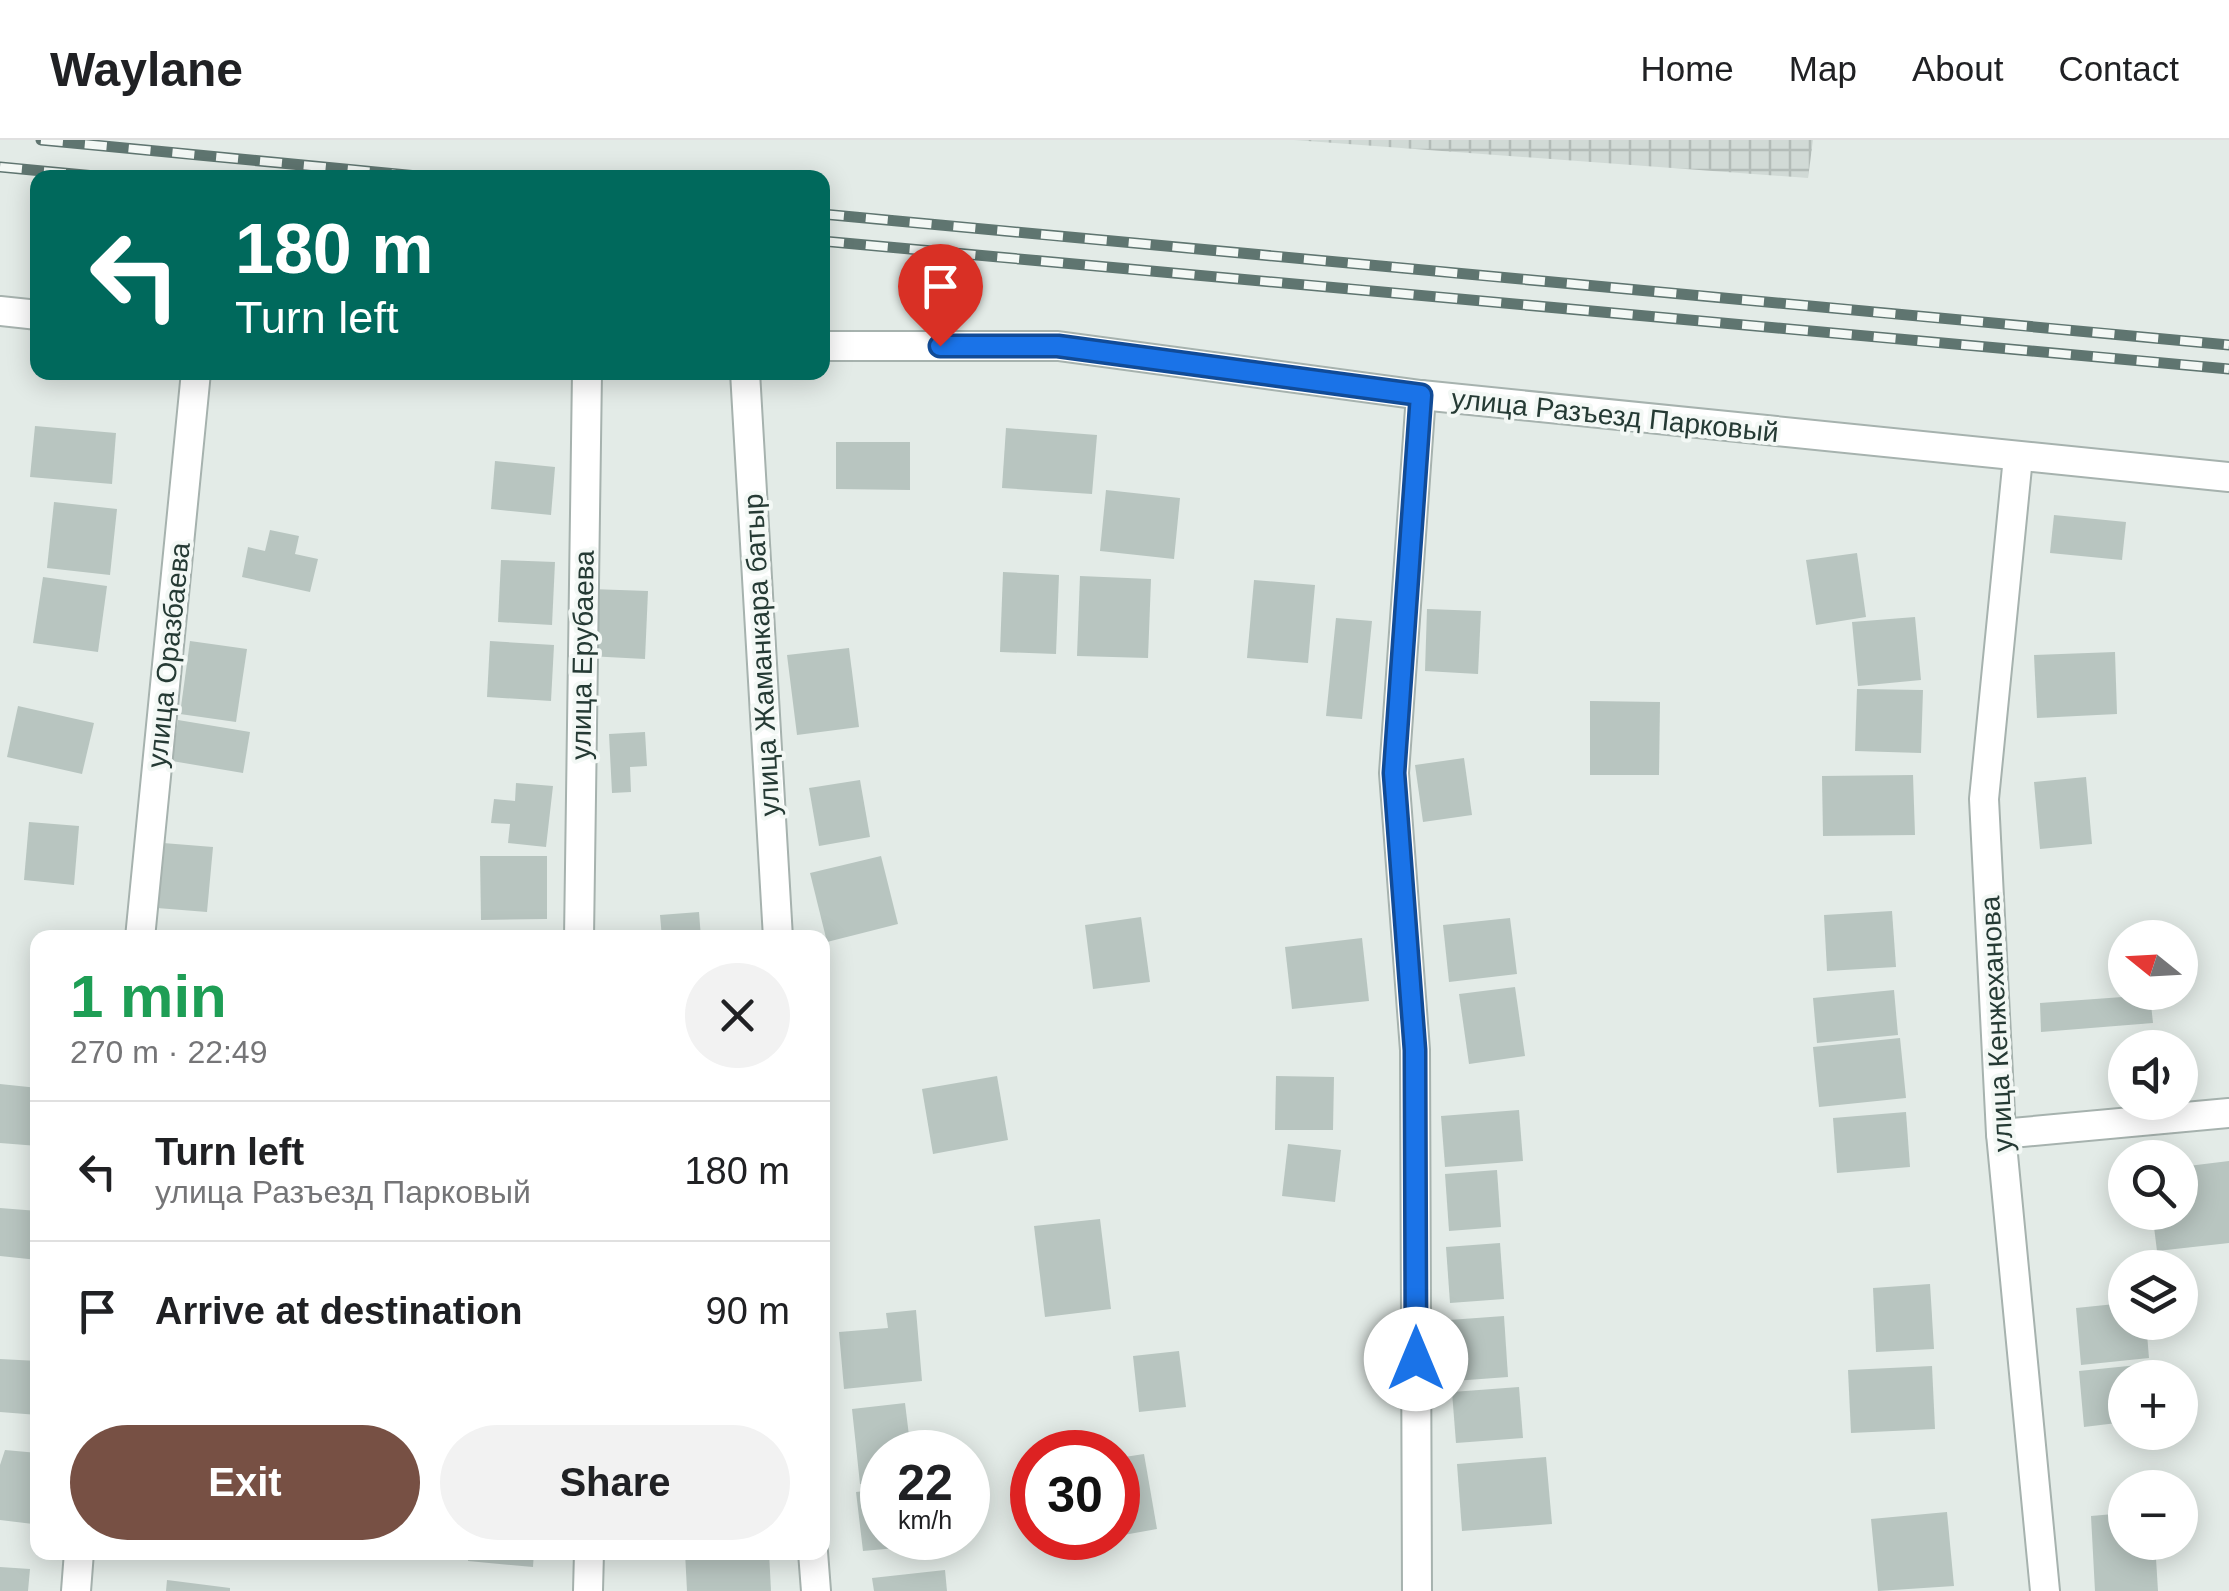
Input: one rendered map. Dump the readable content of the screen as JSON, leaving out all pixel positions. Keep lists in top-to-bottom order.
{
  "streets": {
    "street": [
      "улица Разъезд Парковый",
      "улица Оразбаева",
      "улица Ерубаева",
      "улица Жаманкара батыр",
      "улица Кенжеханова"
    ]
  },
  "crossings": [
    ["улица Разъезд Парковый", "улица Кенжеханова"]
  ],
  "north": "left",
  "page": {
    "header": "Waylane",
    "nav": [
      "Home",
      "Map",
      "About",
      "Contact"
    ],
    "turn": ["180 m", "Turn left"],
    "map_buttons": ["+", "−"],
    "heading": ["1 min", "270 m · 22:49"],
    "list": [
      {
        "name": "Turn left",
        "note": "улица Разъезд Парковый",
        "value": "180 m"
      },
      {
        "name": "Arrive at destination",
        "value": "90 m"
      }
    ],
    "buttons": ["Exit", "Share"],
    "speed": "22 km/h",
    "limit": "30"
  }
}
